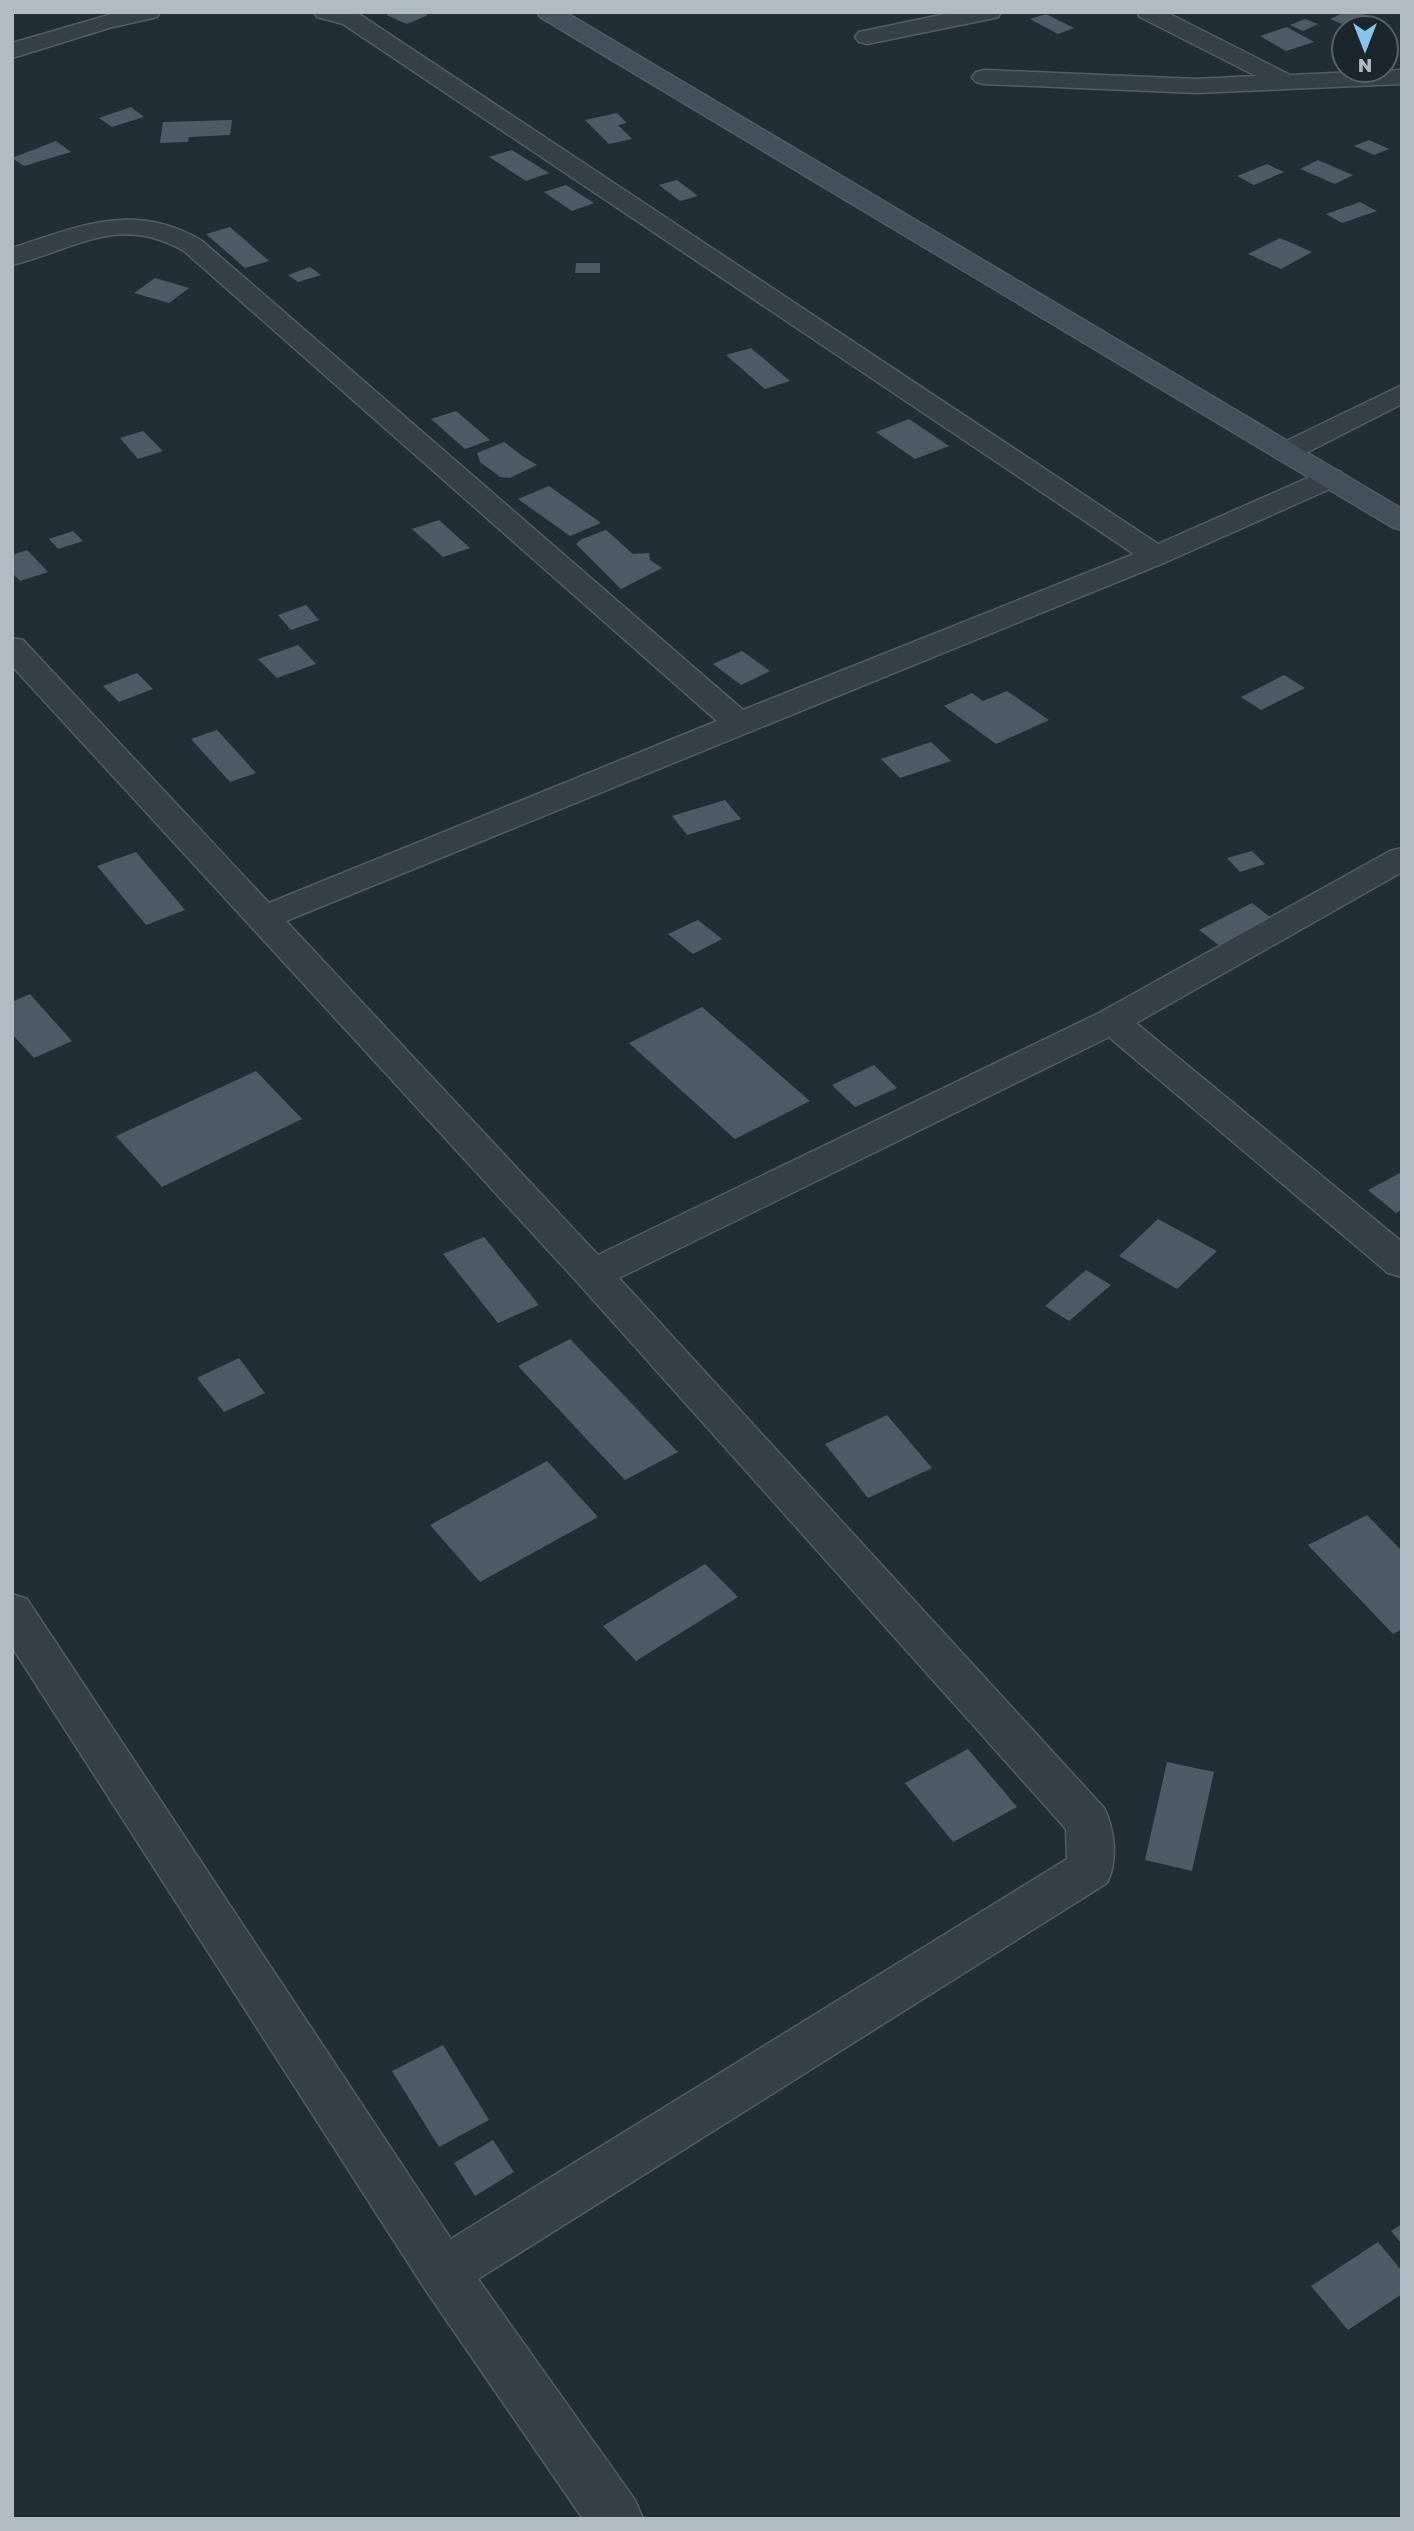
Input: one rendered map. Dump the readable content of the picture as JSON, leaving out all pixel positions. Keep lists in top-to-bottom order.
{
  "north": "bottom"
}
